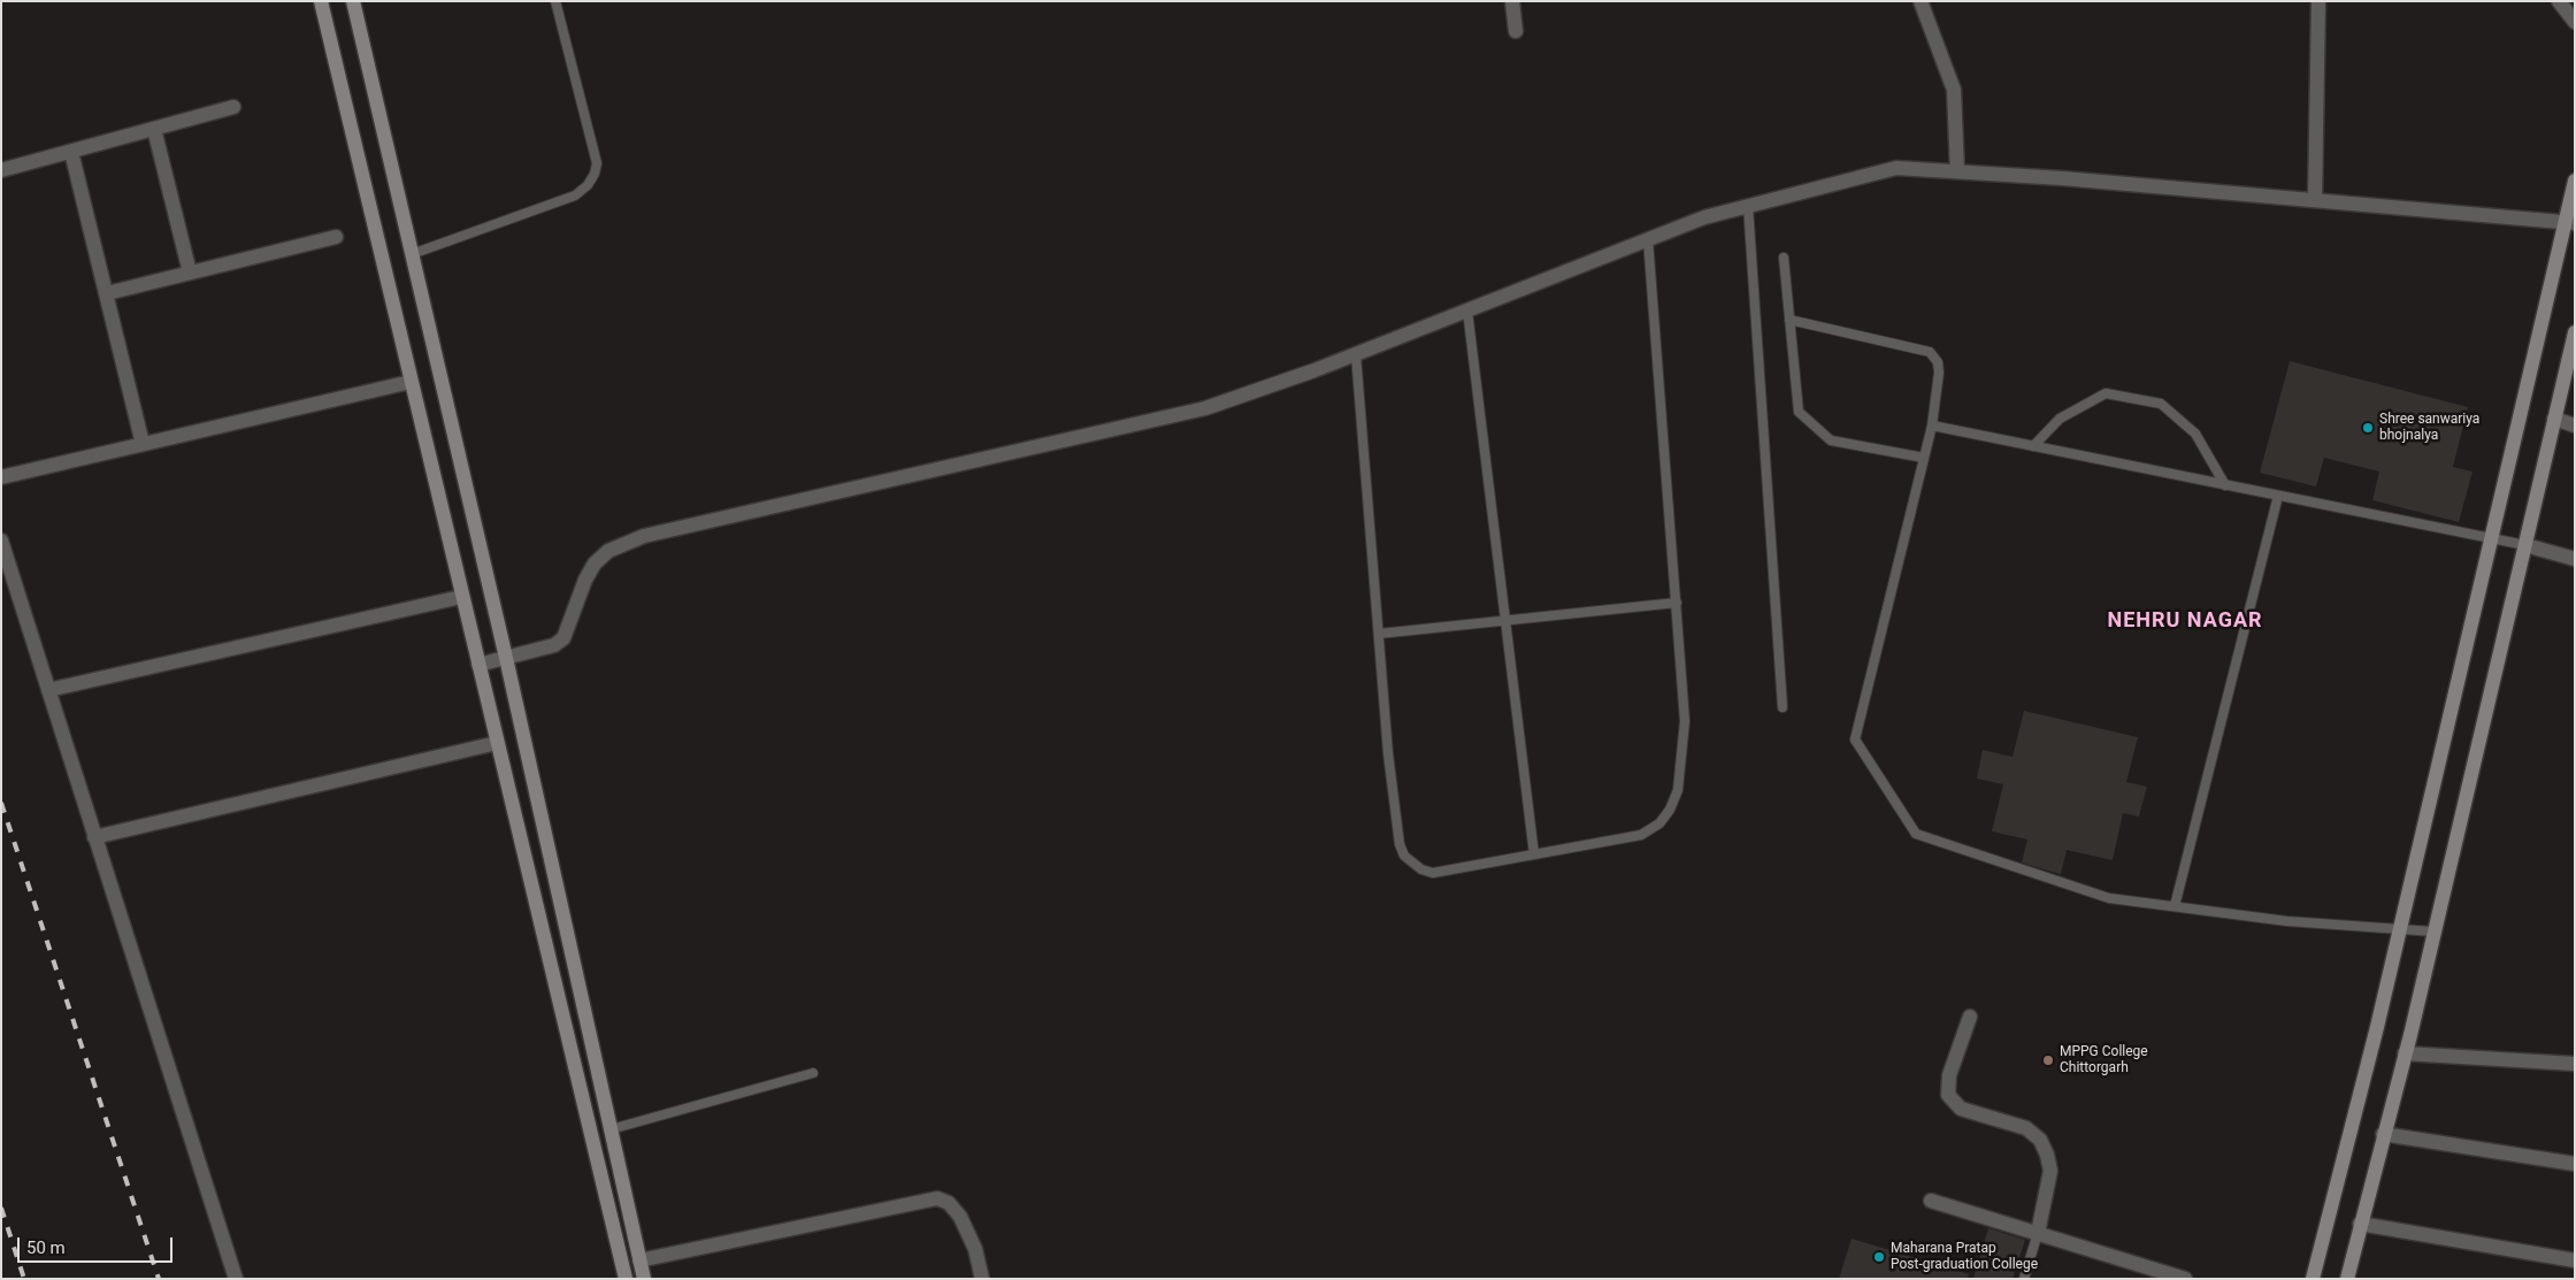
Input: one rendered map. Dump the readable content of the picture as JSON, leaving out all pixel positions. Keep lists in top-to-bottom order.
{
  "districts": ["NEHRU NAGAR"],
  "places": ["Shree sanwariya bhojnalya", "MPPG College Chittorgarh", "Maharana Pratap Post-graduation College"],
  "scale_bar": "50 m"
}
